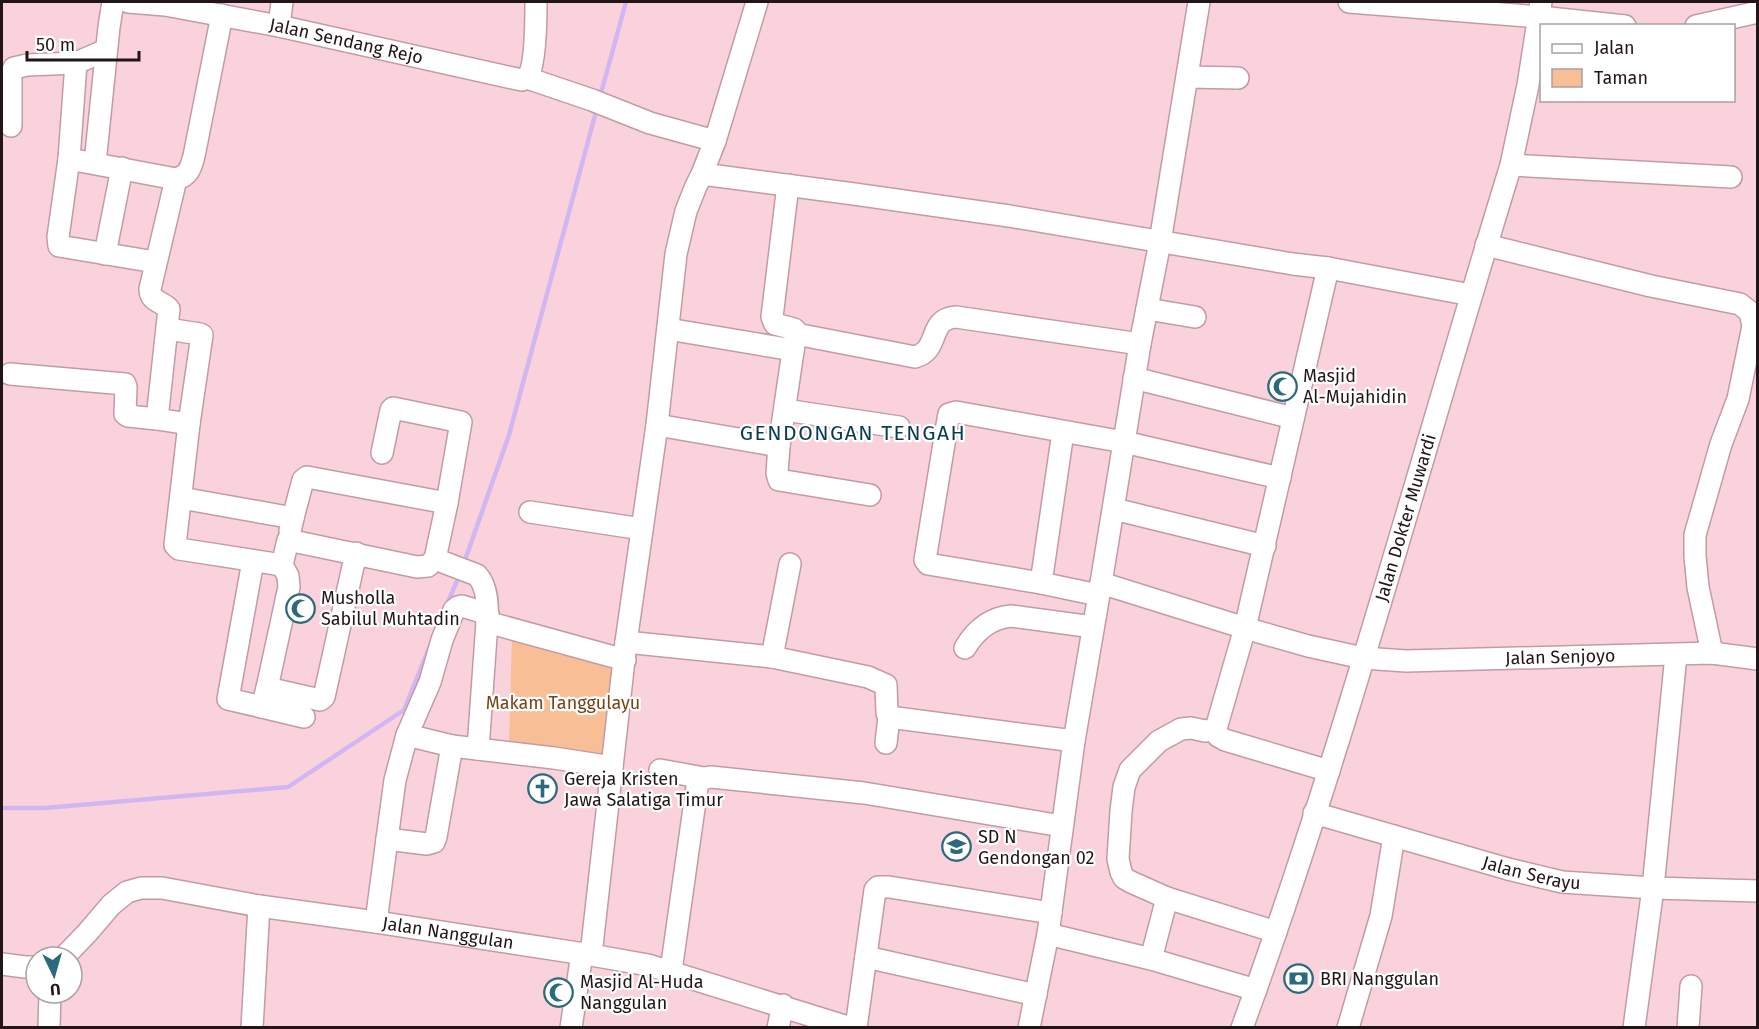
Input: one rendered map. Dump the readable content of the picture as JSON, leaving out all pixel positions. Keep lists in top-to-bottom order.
{
  "streets": {
    "street": [
      "Jalan Sendang Rejo",
      "Jalan Dokter Muwardi",
      "Jalan Senjoyo",
      "Jalan Serayu",
      "Jalan Nanggulan"
    ]
  },
  "crossings": [
    ["Jalan Dokter Muwardi", "Jalan Senjoyo"],
    ["Jalan Dokter Muwardi", "Jalan Serayu"]
  ],
  "districts": ["GENDONGAN TENGAH"],
  "parks": ["Makam Tanggulayu"],
  "places": {
    "mosque": ["Masjid Al-Mujahidin", "Musholla Sabilul Muhtadin", "Masjid Al-Huda Nanggulan"],
    "church": ["Gereja Kristen Jawa Salatiga Timur"],
    "school or university": ["SD N Gendongan 02"],
    "bank": ["BRI Nanggulan"]
  },
  "legend": ["Jalan", "Taman"],
  "scale_bar": "50 m",
  "north": "bottom"
}
